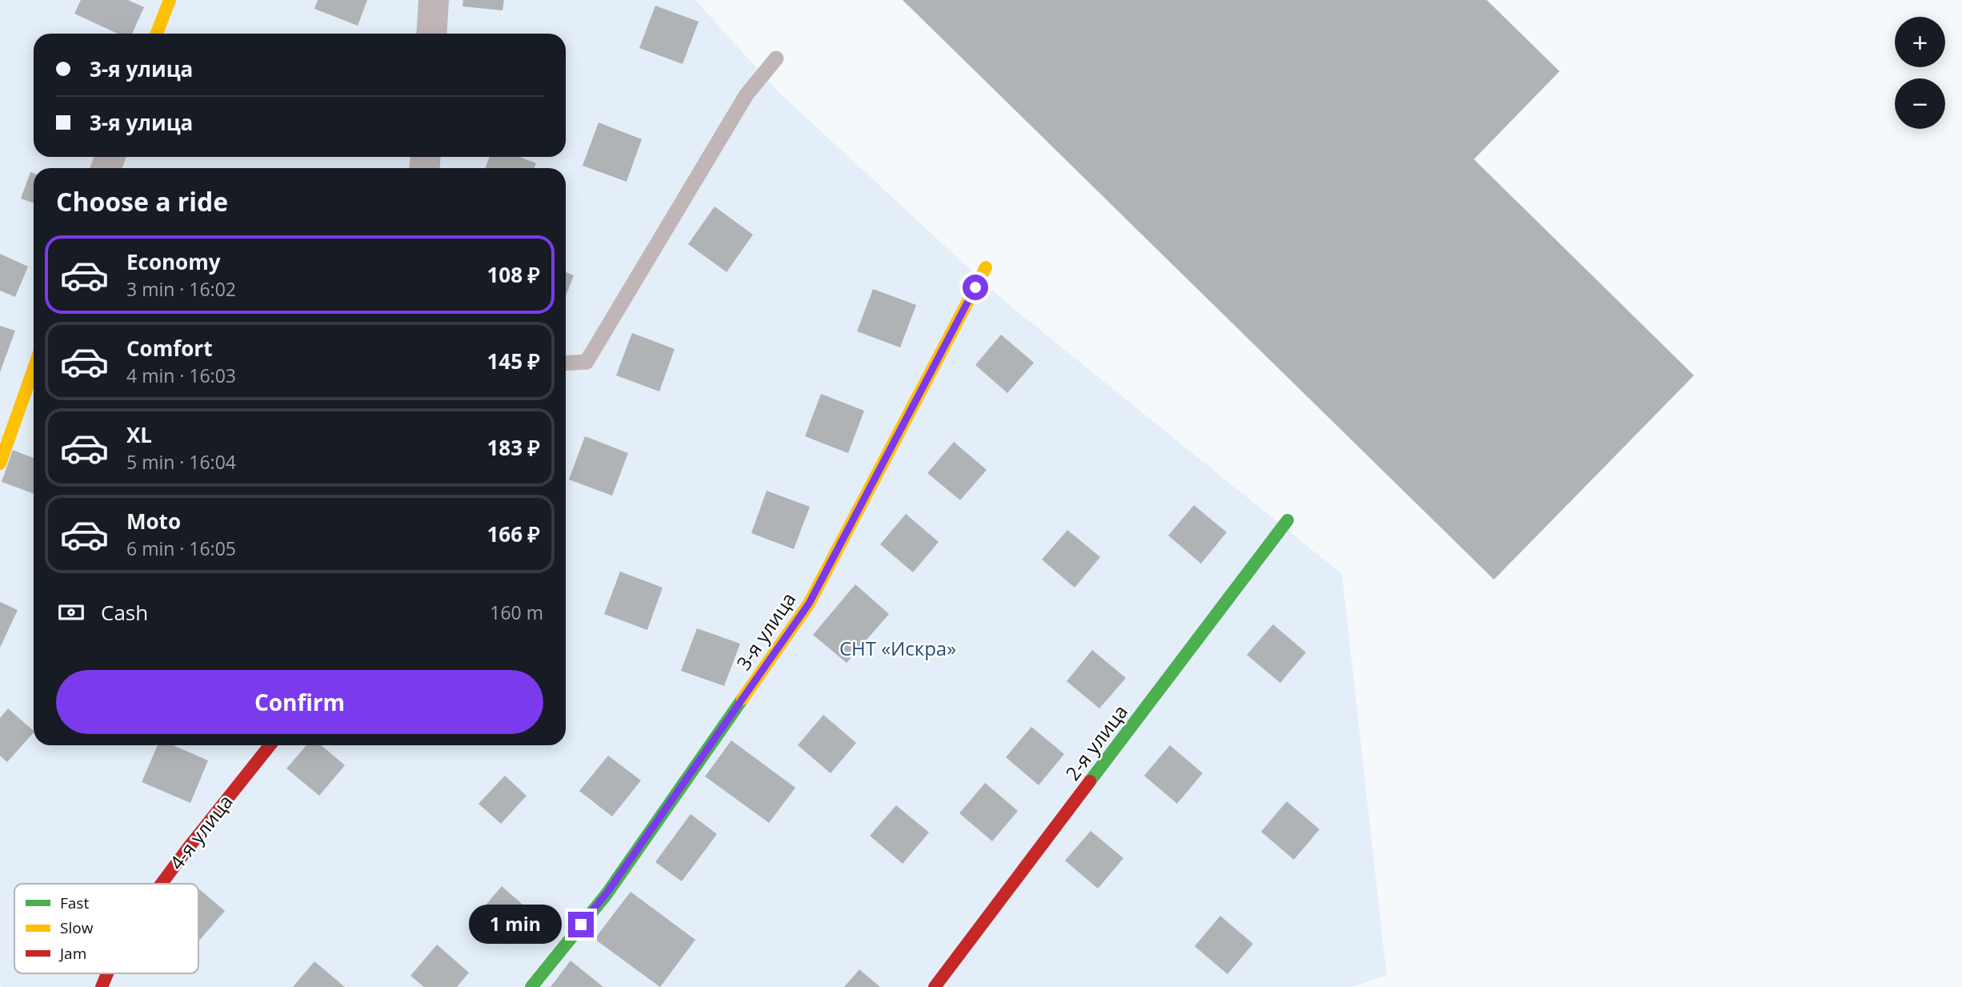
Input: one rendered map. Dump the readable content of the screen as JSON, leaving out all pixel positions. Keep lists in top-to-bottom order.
{
  "streets": {
    "street": ["3-я улица", "2-я улица", "4-я улица"]
  },
  "parks": ["СНТ «Искра»"],
  "legend": ["Fast", "Slow", "Jam"],
  "page": {
    "map_buttons": ["+", "−"],
    "banner": ["3-я улица", "3-я улица"],
    "heading": "Choose a ride",
    "list": [
      {
        "name": "Economy",
        "note": "3 min · 16:02",
        "value": "108 ₽"
      },
      {
        "name": "Comfort",
        "note": "4 min · 16:03",
        "value": "145 ₽"
      },
      {
        "name": "XL",
        "note": "5 min · 16:04",
        "value": "183 ₽"
      },
      {
        "name": "Moto",
        "note": "6 min · 16:05",
        "value": "166 ₽"
      }
    ],
    "pay": ["Cash", "160 m"],
    "buttons": "Confirm",
    "bubble": "1 min"
  }
}
